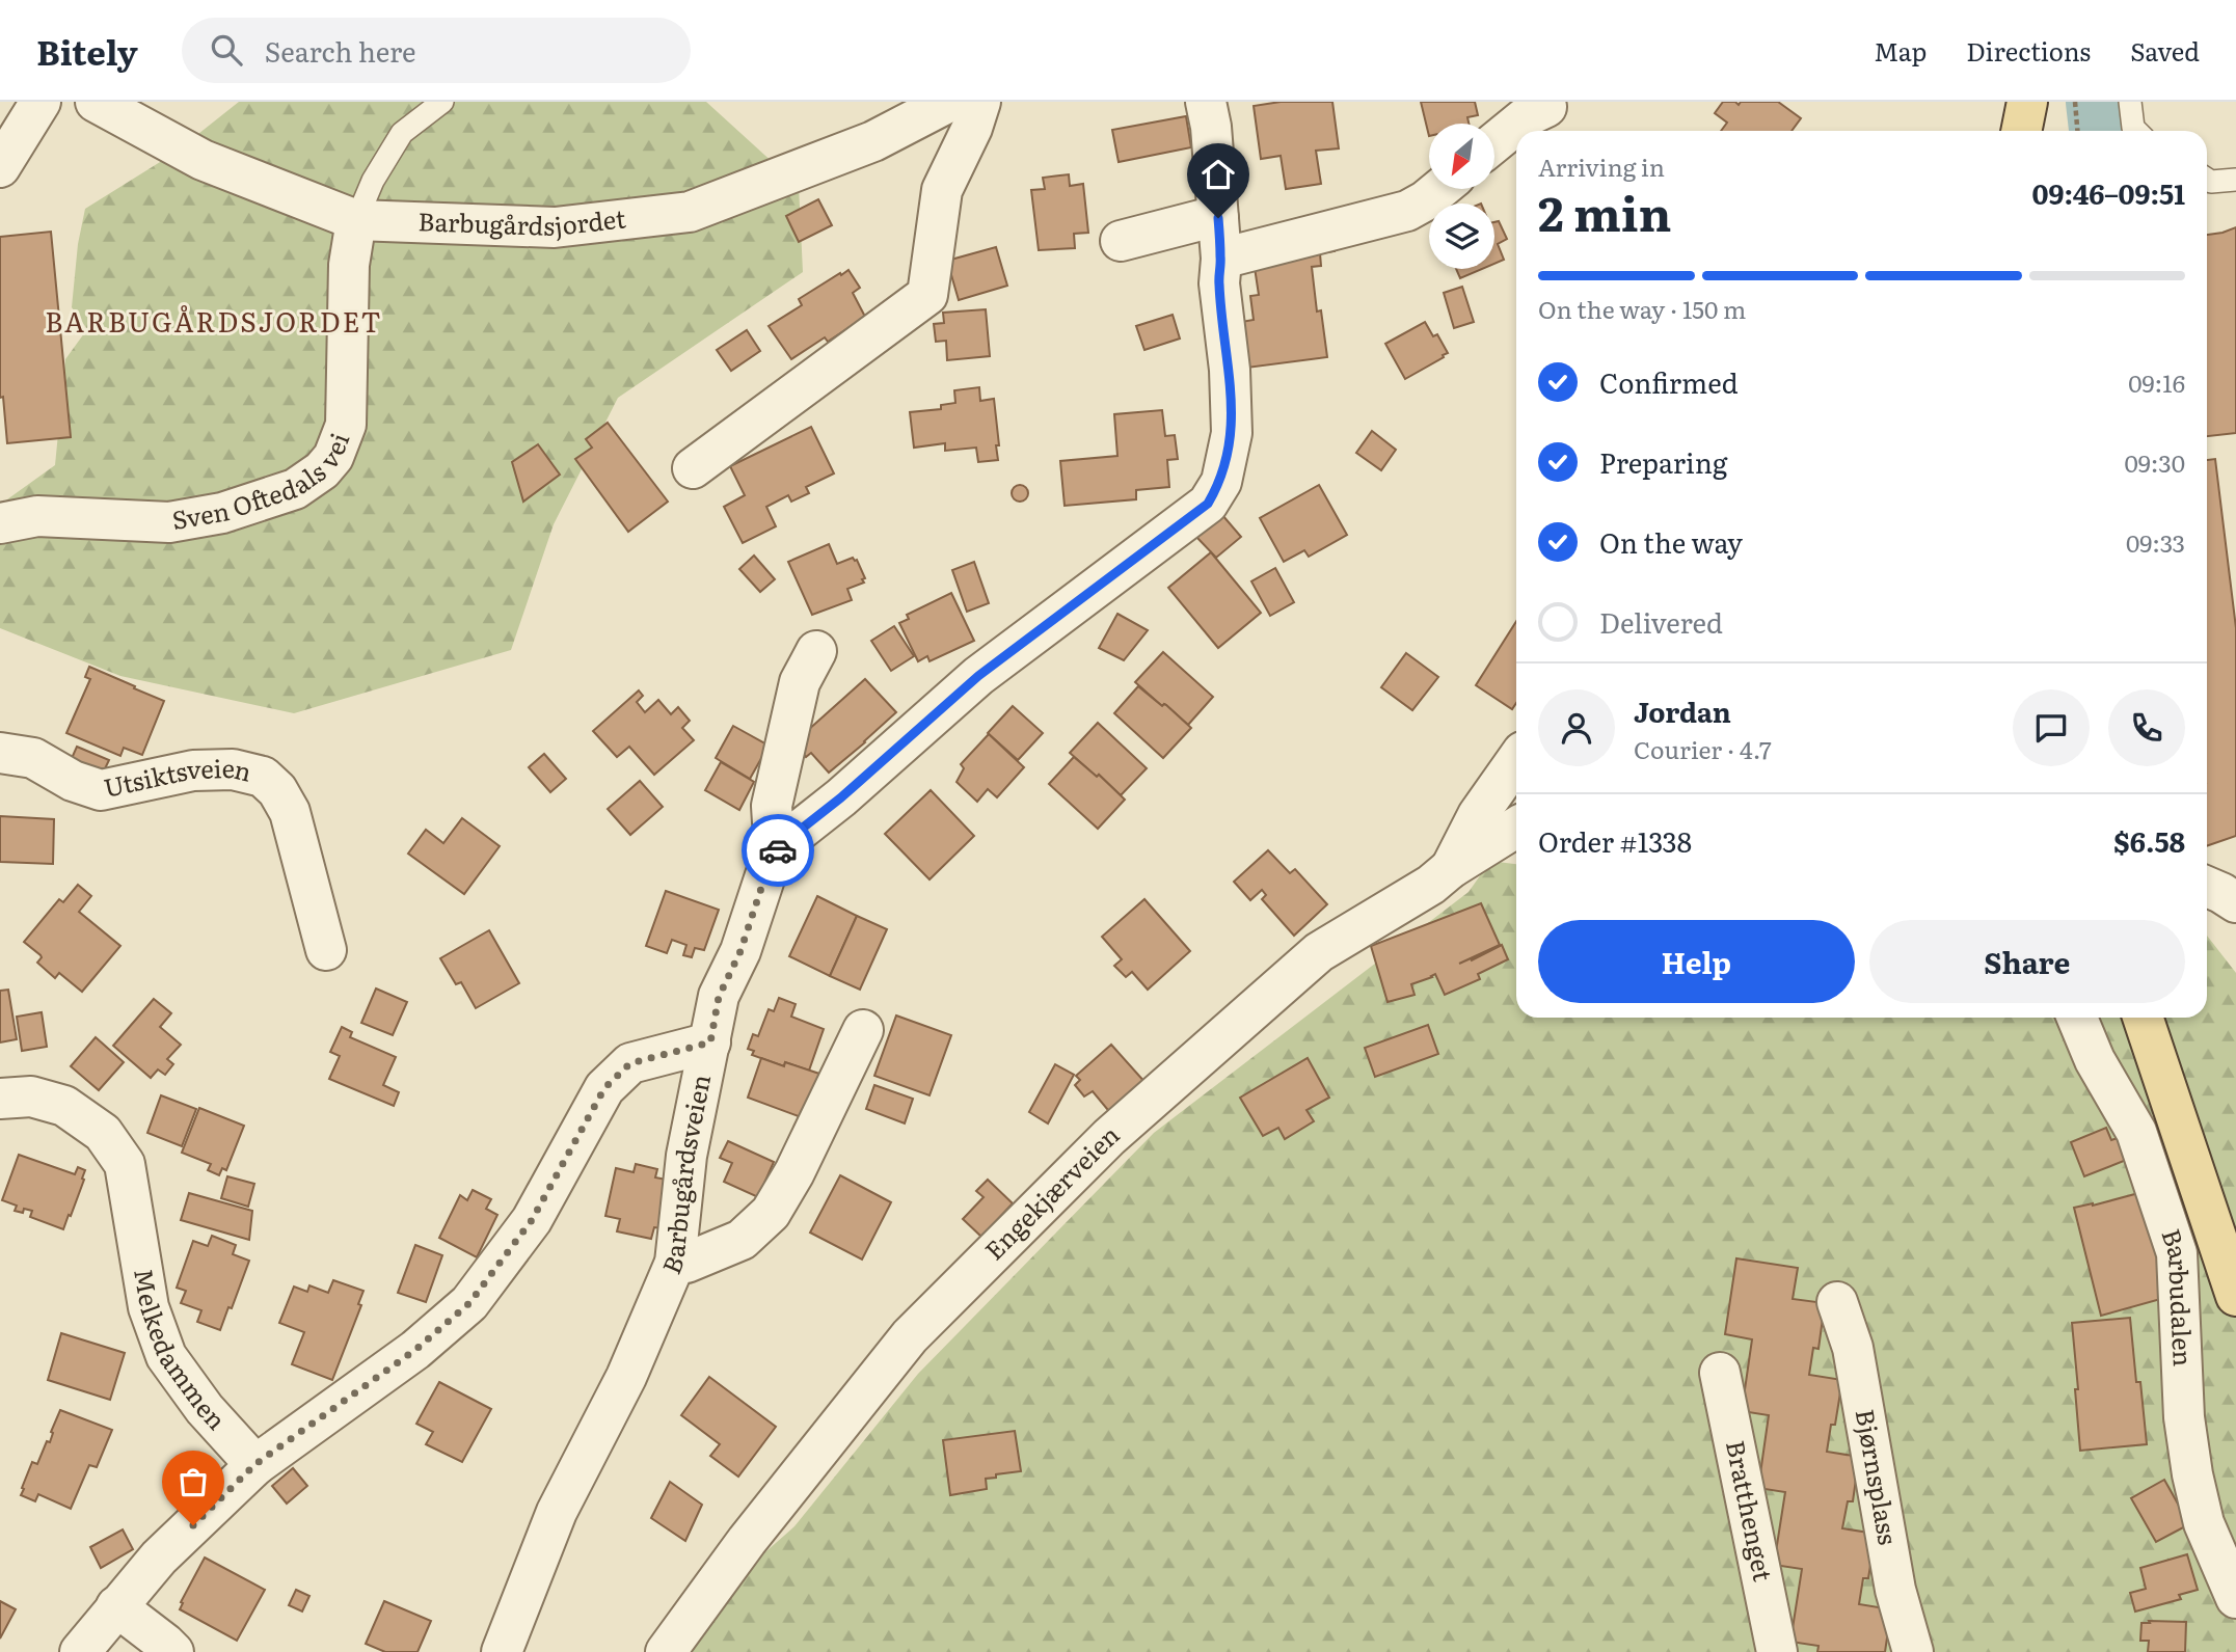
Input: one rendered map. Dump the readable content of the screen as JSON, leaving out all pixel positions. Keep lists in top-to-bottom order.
{
  "streets": {
    "main road": ["Barbudalen"],
    "street": [
      "Barbugårdsjordet",
      "Sven Oftedals vei",
      "Utsiktsveien",
      "Barbugårdsveien",
      "Engekjærveien",
      "Melkedammen",
      "Bjørnsplass",
      "Bratthenget"
    ]
  },
  "crossings": [
    ["Barbugårdsjordet", "Sven Oftedals vei"]
  ],
  "districts": ["BARBUGÅRDSJORDET"],
  "north": "bottom left",
  "page": {
    "header": "Bitely",
    "search": "Search here",
    "nav": ["Map", "Directions", "Saved"],
    "heading": ["2 min", "Arriving in", "09:46–09:51"],
    "panel": [
      "Jordan",
      "Courier · 4.7",
      "Order #1338",
      "$6.58"
    ],
    "bar": "On the way · 150 m",
    "list": [
      ["Confirmed", "09:16"],
      ["Preparing", "09:30"],
      ["On the way", "09:33"],
      "Delivered"
    ],
    "buttons": ["Help", "Share"]
  }
}
